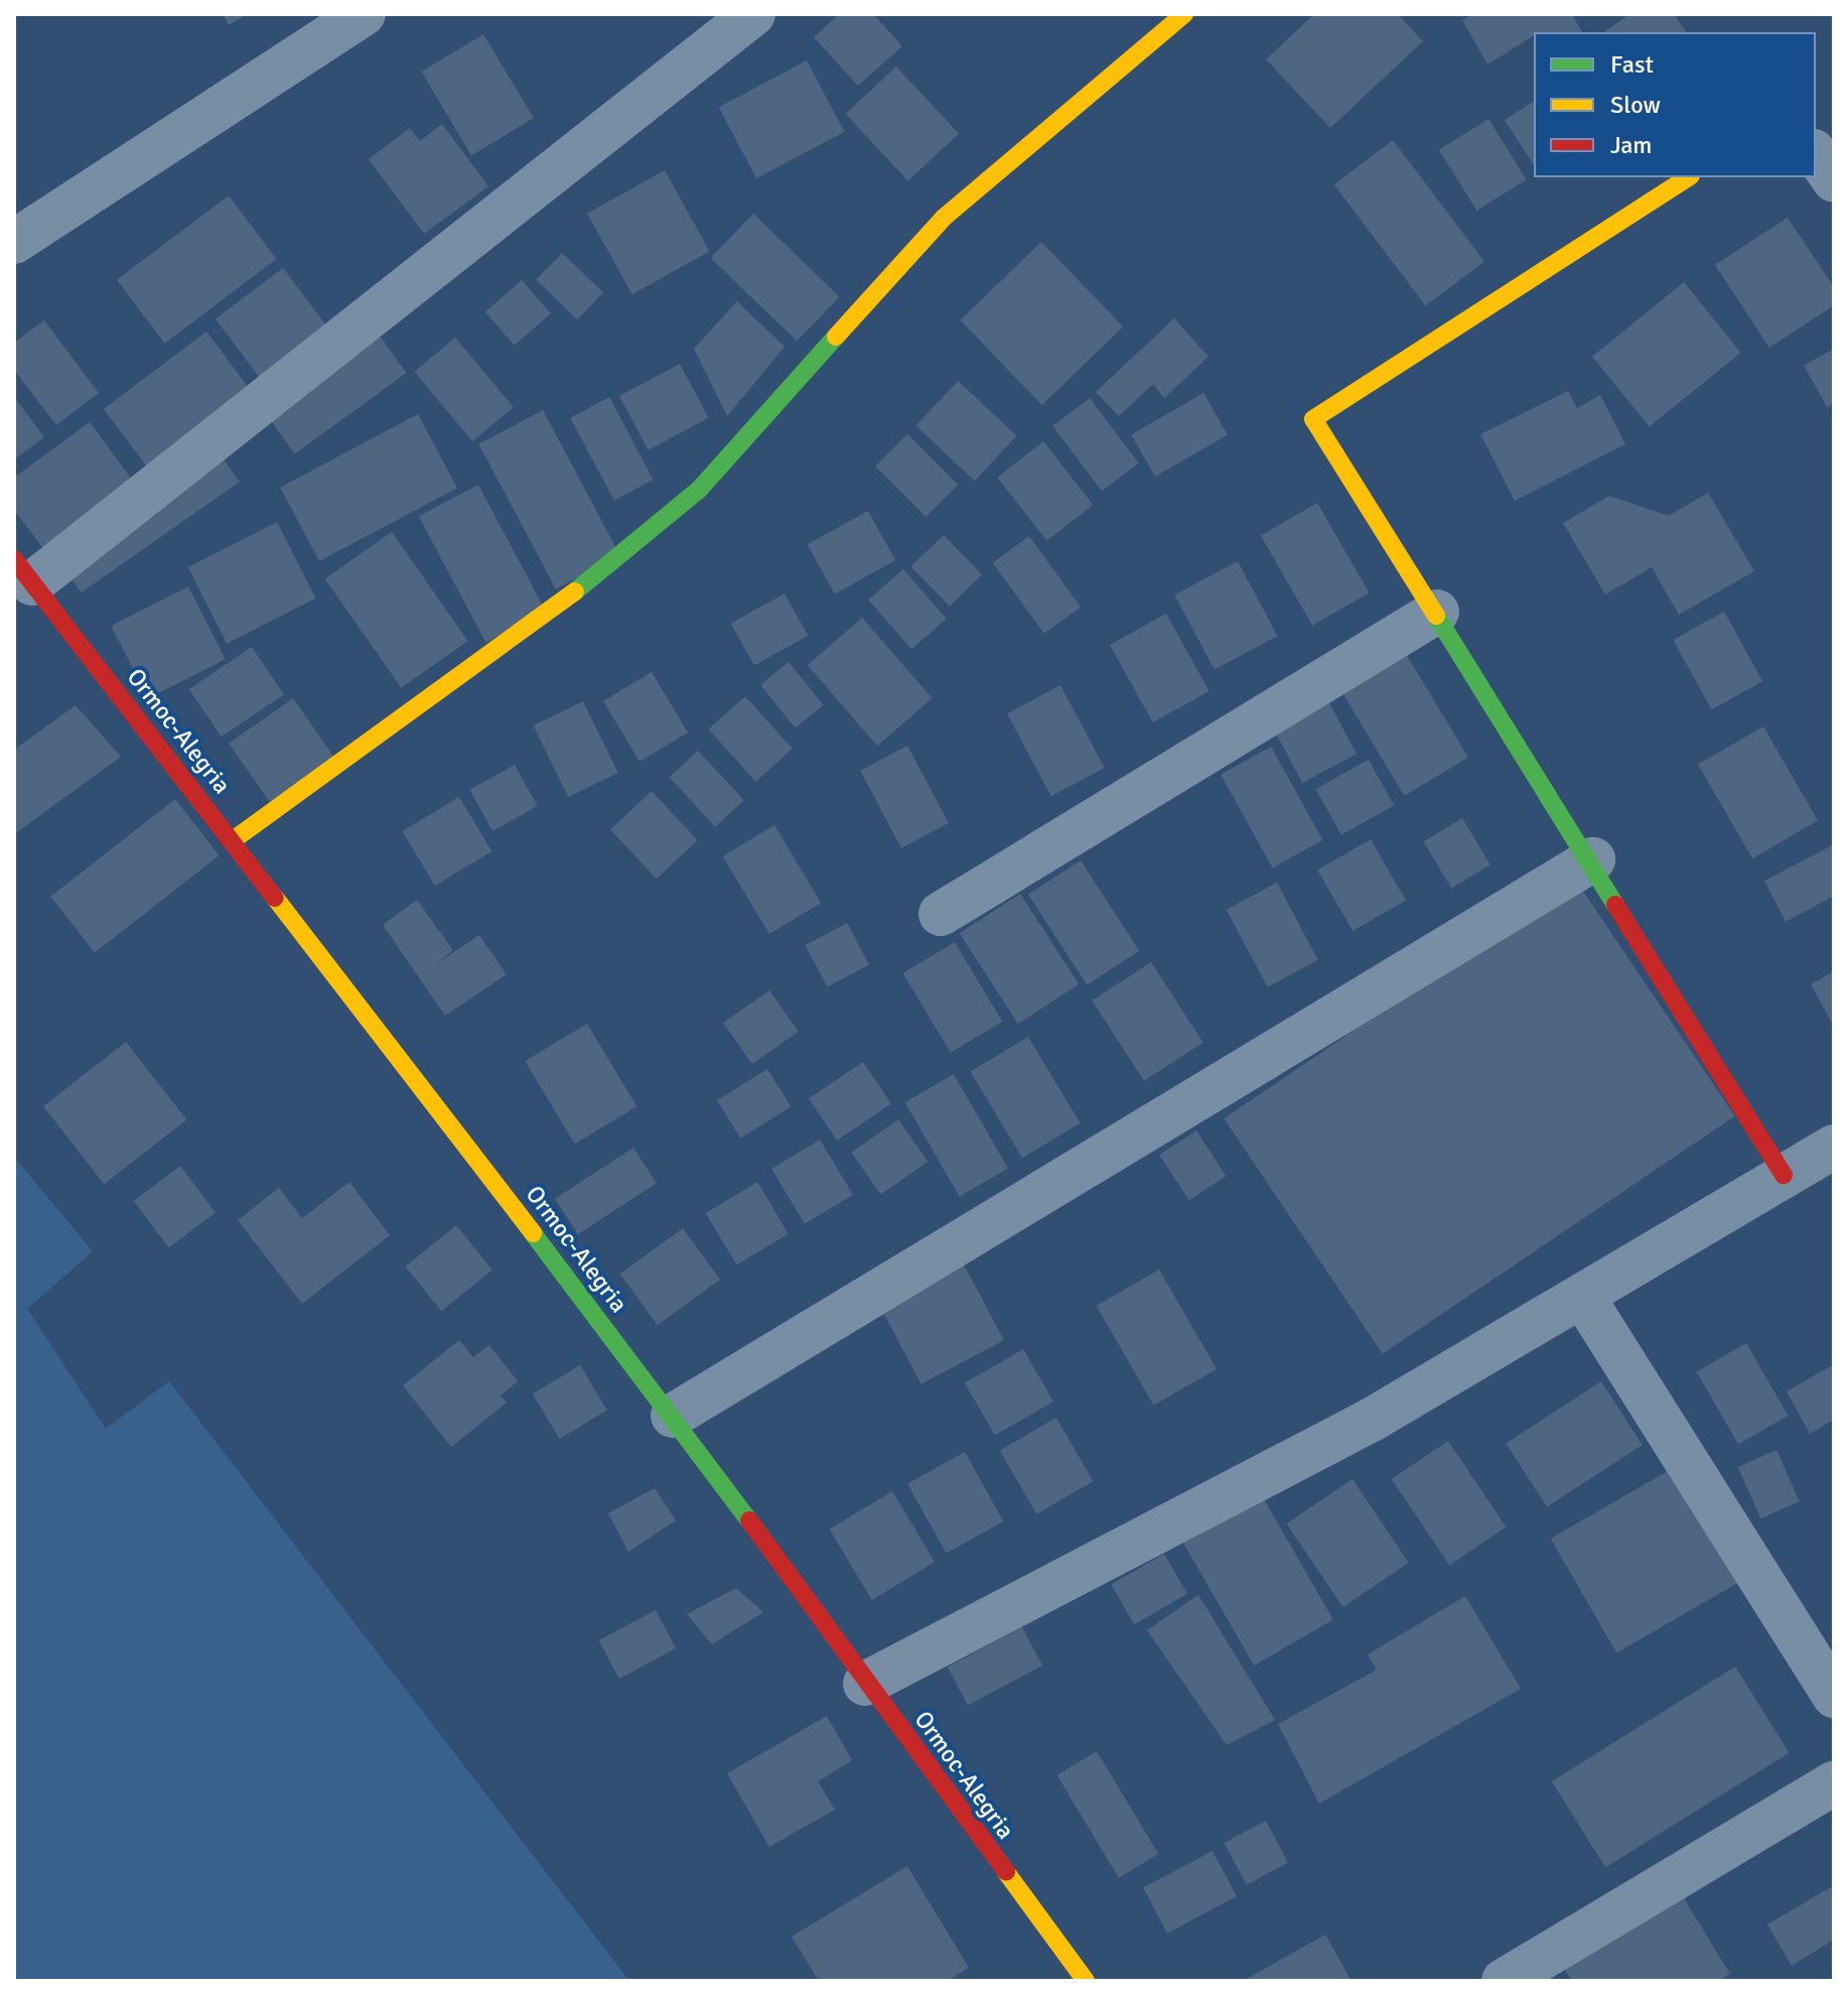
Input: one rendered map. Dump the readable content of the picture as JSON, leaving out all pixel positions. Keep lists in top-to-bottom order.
{
  "streets": {
    "street": ["Ormoc-Alegria"]
  },
  "legend": ["Fast", "Slow", "Jam"]
}
